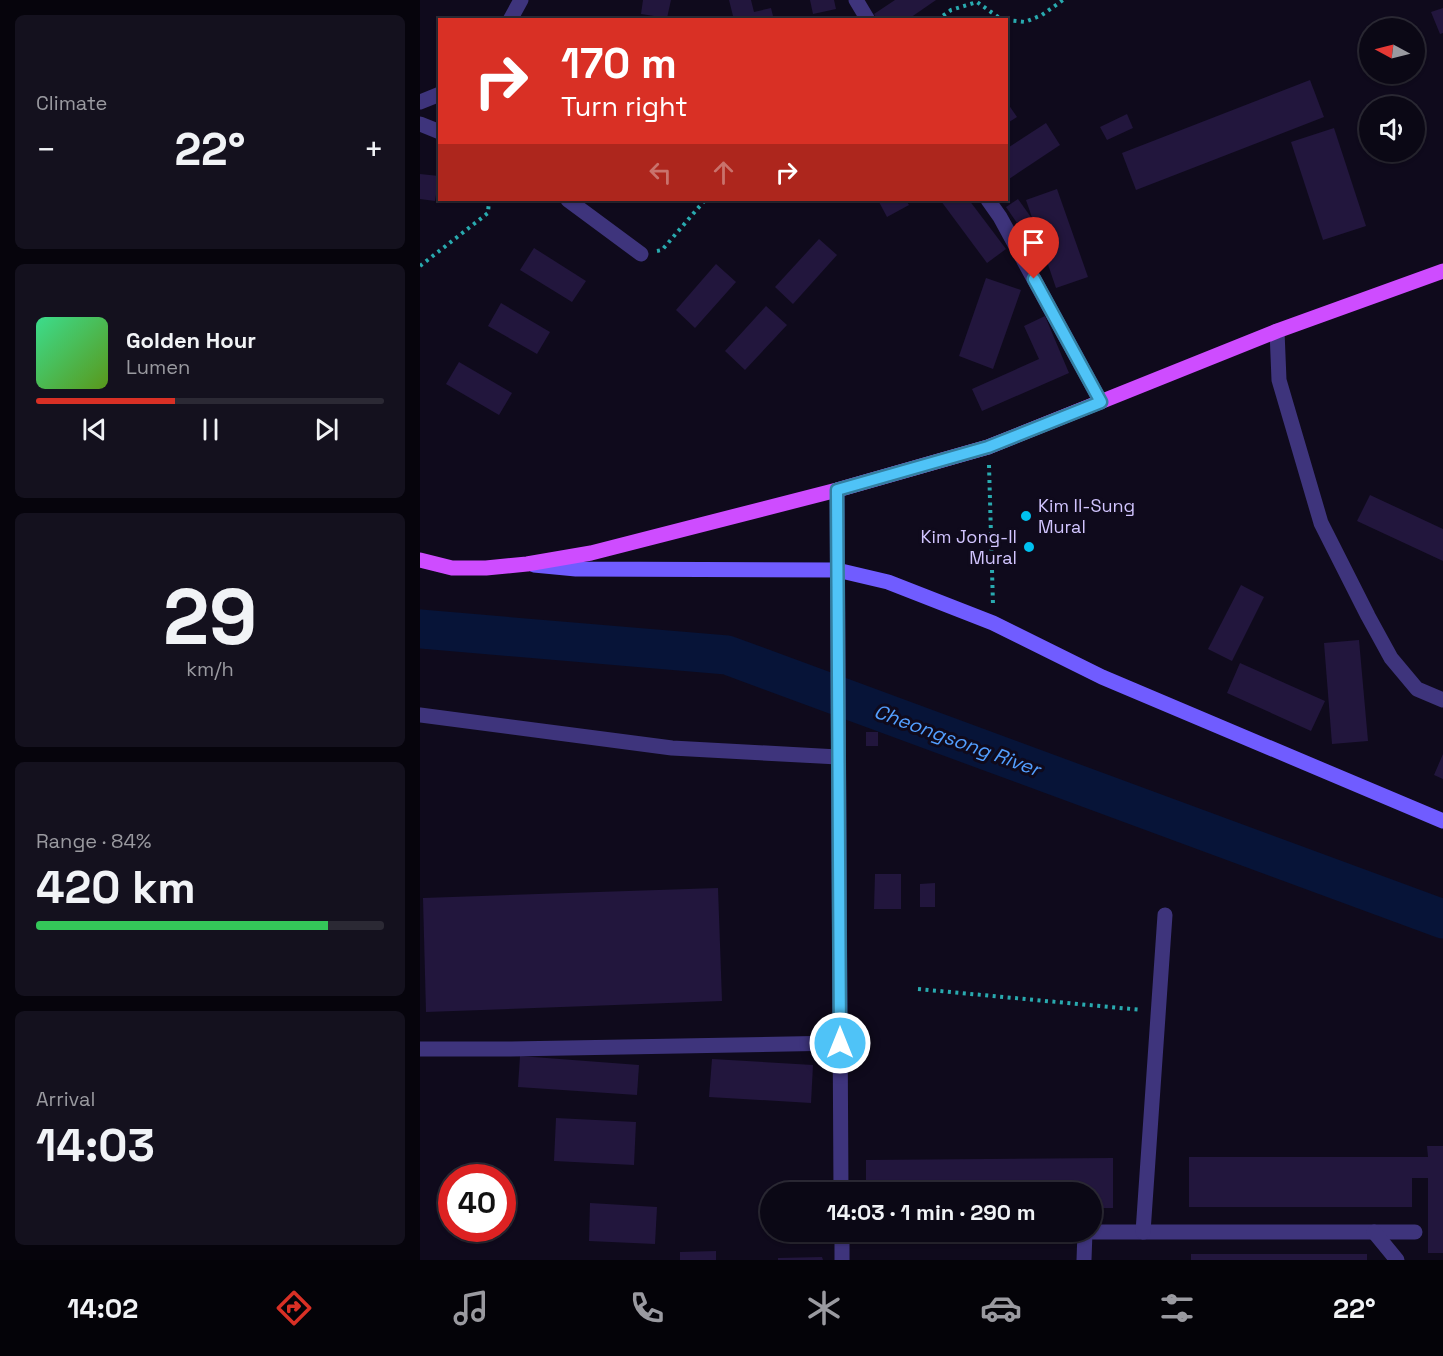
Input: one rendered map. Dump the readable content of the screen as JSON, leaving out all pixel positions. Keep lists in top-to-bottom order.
{
  "water": ["Cheongsong River"],
  "places": ["Kim Il-Sung Mural", "Kim Jong-Il Mural"],
  "north": "left",
  "page": {
    "tile": [
      "Climate",
      ["29", "km/h"],
      ["Range · 84%", "420 km"],
      ["Arrival", "14:03"]
    ],
    "turn": ["170 m", "Turn right"],
    "heat": ["−", "22°", "+"],
    "song": ["Golden Hour", "Lumen"],
    "limit": "40",
    "trip": "14:03 · 1 min · 290 m",
    "tabs": ["14:02", "22°"]
  }
}
